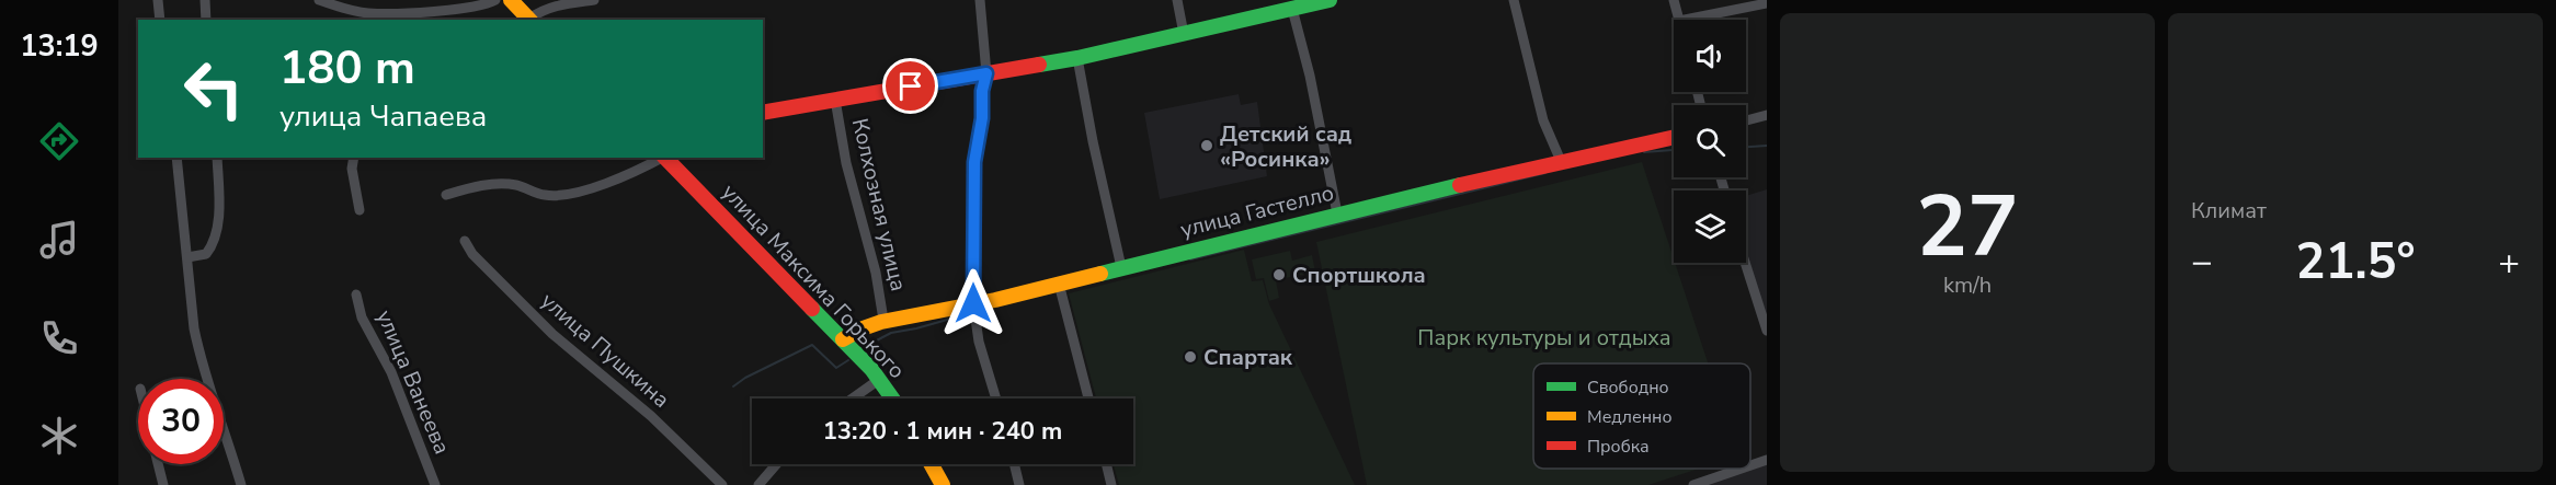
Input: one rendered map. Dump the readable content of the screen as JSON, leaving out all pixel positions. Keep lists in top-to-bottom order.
{
  "streets": {
    "street": [
      "Колхозная улица",
      "улица Гастелло",
      "улица Максима Горького",
      "улица Пушкина",
      "улица Ванеева"
    ]
  },
  "crossings": [
    ["Колхозная улица", "улица Гастелло"],
    ["улица Гастелло", "улица Максима Горького"]
  ],
  "parks": ["Парк культуры и отдыха"],
  "places": ["Детский сад «Росинка»", "Спортшкола", "Спартак"],
  "legend": ["Свободно", "Медленно", "Пробка"],
  "page": {
    "tabs": "13:19",
    "tile": [
      ["27", "km/h"],
      "Климат"
    ],
    "turn": ["180 m", "улица Чапаева"],
    "heat": ["−", "21.5°", "+"],
    "limit": "30",
    "trip": "13:20 · 1 мин · 240 m"
  }
}
